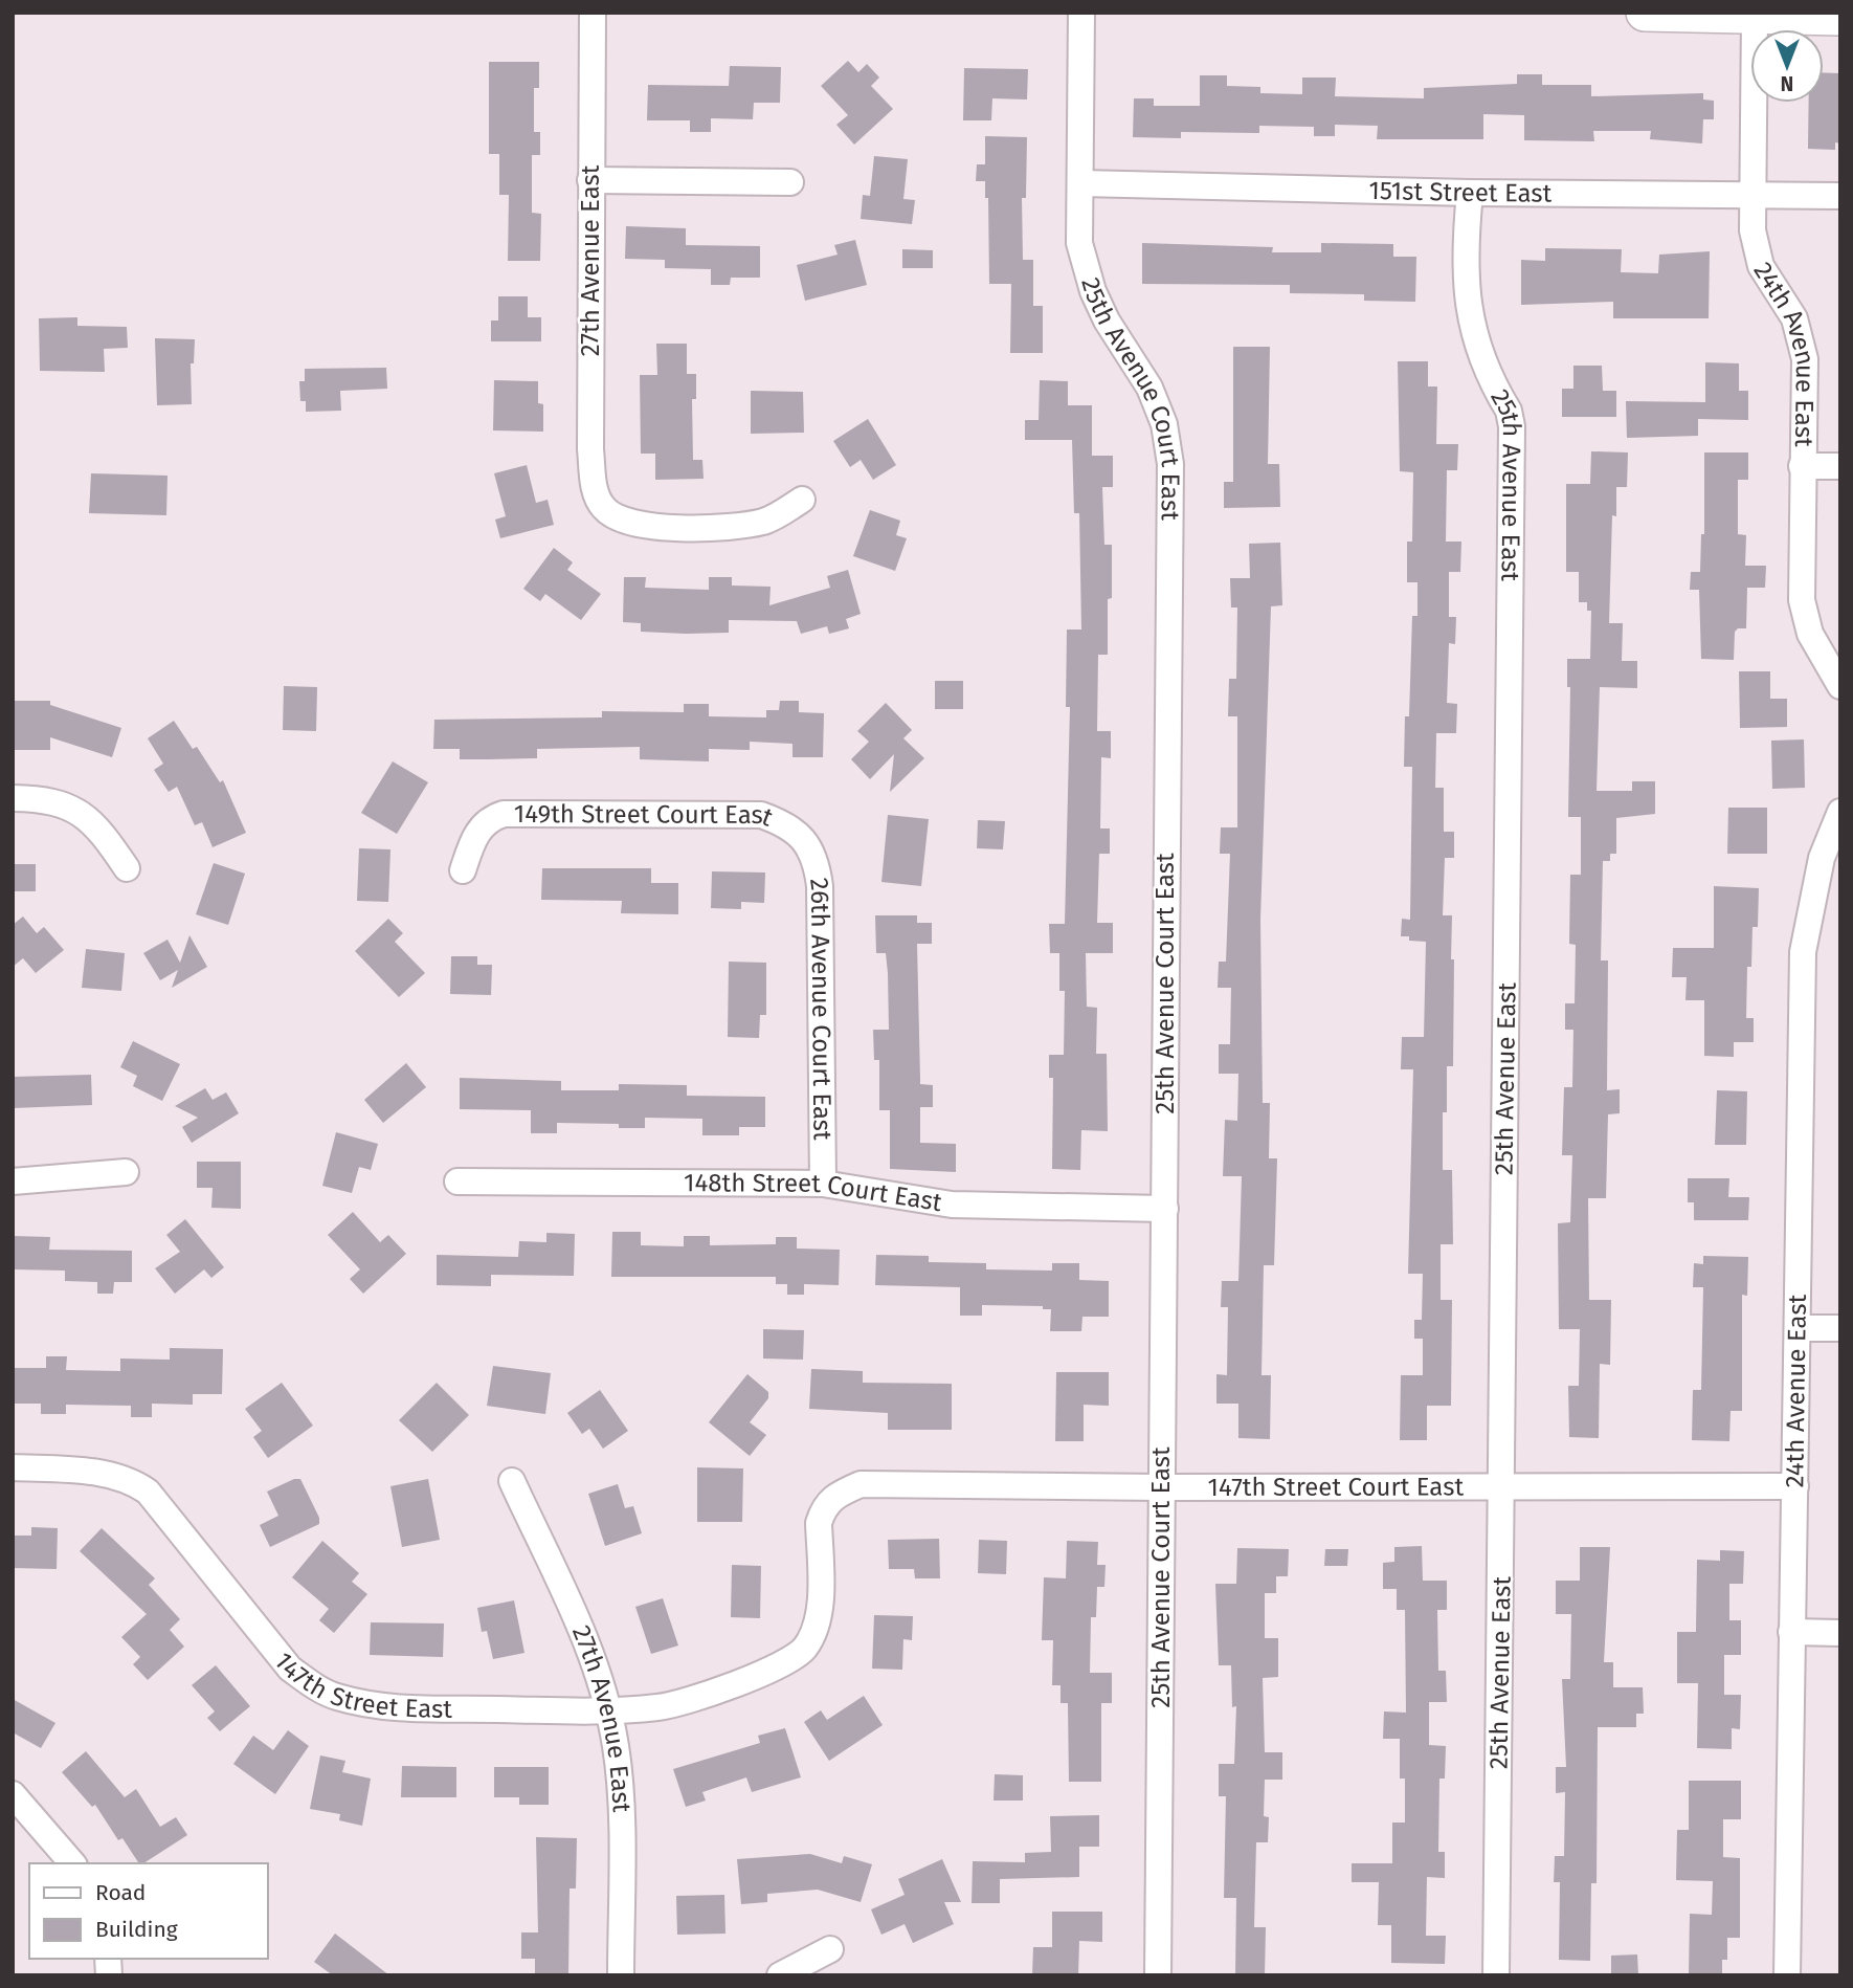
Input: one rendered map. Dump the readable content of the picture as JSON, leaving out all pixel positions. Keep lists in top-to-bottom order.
{
  "streets": {
    "street": [
      "151st Street East",
      "27th Avenue East",
      "24th Avenue East",
      "25th Avenue Court East",
      "25th Avenue East",
      "149th Street Court East",
      "26th Avenue Court East",
      "148th Street Court East",
      "147th Street Court East",
      "147th Street East"
    ]
  },
  "crossings": [
    ["151st Street East", "24th Avenue East"],
    ["151st Street East", "25th Avenue Court East"],
    ["151st Street East", "25th Avenue East"],
    ["27th Avenue East", "147th Street East"],
    ["24th Avenue East", "147th Street Court East"],
    ["25th Avenue Court East", "148th Street Court East"],
    ["25th Avenue Court East", "147th Street Court East"],
    ["25th Avenue East", "147th Street Court East"],
    ["149th Street Court East", "26th Avenue Court East"],
    ["26th Avenue Court East", "148th Street Court East"],
    ["147th Street Court East", "147th Street East"]
  ],
  "legend": ["Road", "Building"],
  "north": "bottom"
}
